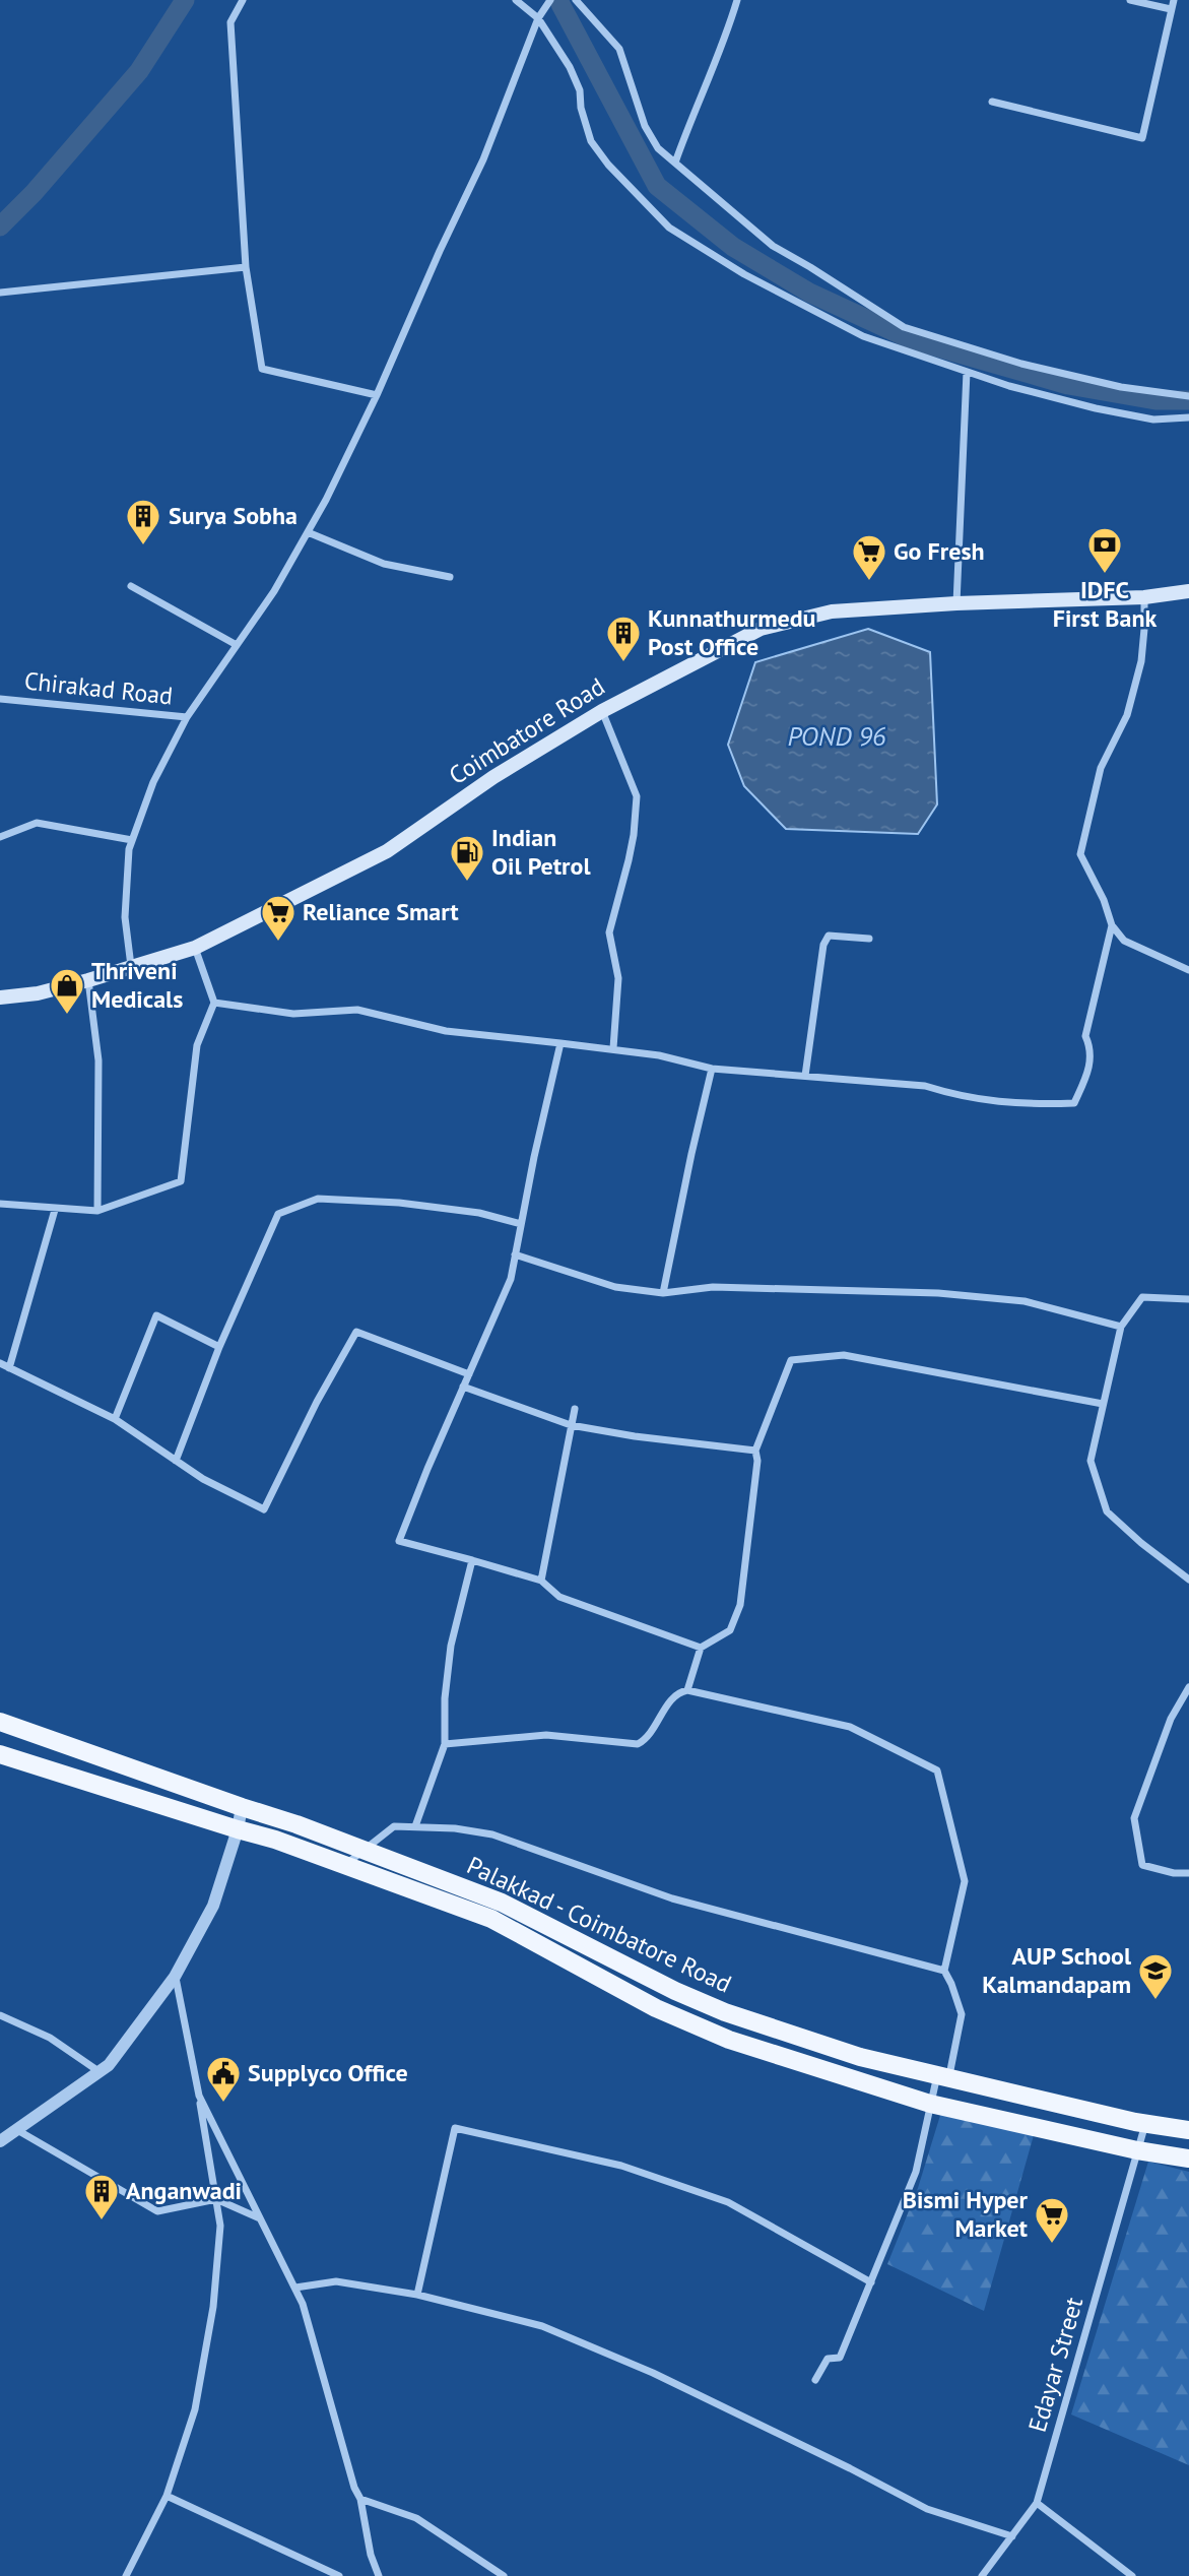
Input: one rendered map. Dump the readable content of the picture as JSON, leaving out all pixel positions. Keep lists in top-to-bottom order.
{
  "streets": {
    "main road": ["Coimbatore Road", "Palakkad - Coimbatore Road"],
    "street": ["Chirakad Road", "Edayar Street"]
  },
  "crossings": [
    ["Chirakad Road", "Coimbatore Road"],
    ["Palakkad - Coimbatore Road", "Edayar Street"]
  ],
  "water": ["POND 96"],
  "places": {
    "building": ["Surya Sobha", "Kunnathurmedu Post Office", "Anganwadi"],
    "bank": ["IDFC First Bank"],
    "supermarket": ["Go Fresh", "Reliance Smart", "Bismi Hyper Market"],
    "fuel station": ["Indian Oil Petrol"],
    "shop": ["Thriveni Medicals"],
    "school or university": ["AUP School Kalmandapam"],
    "public building": ["Supplyco Office"]
  }
}
